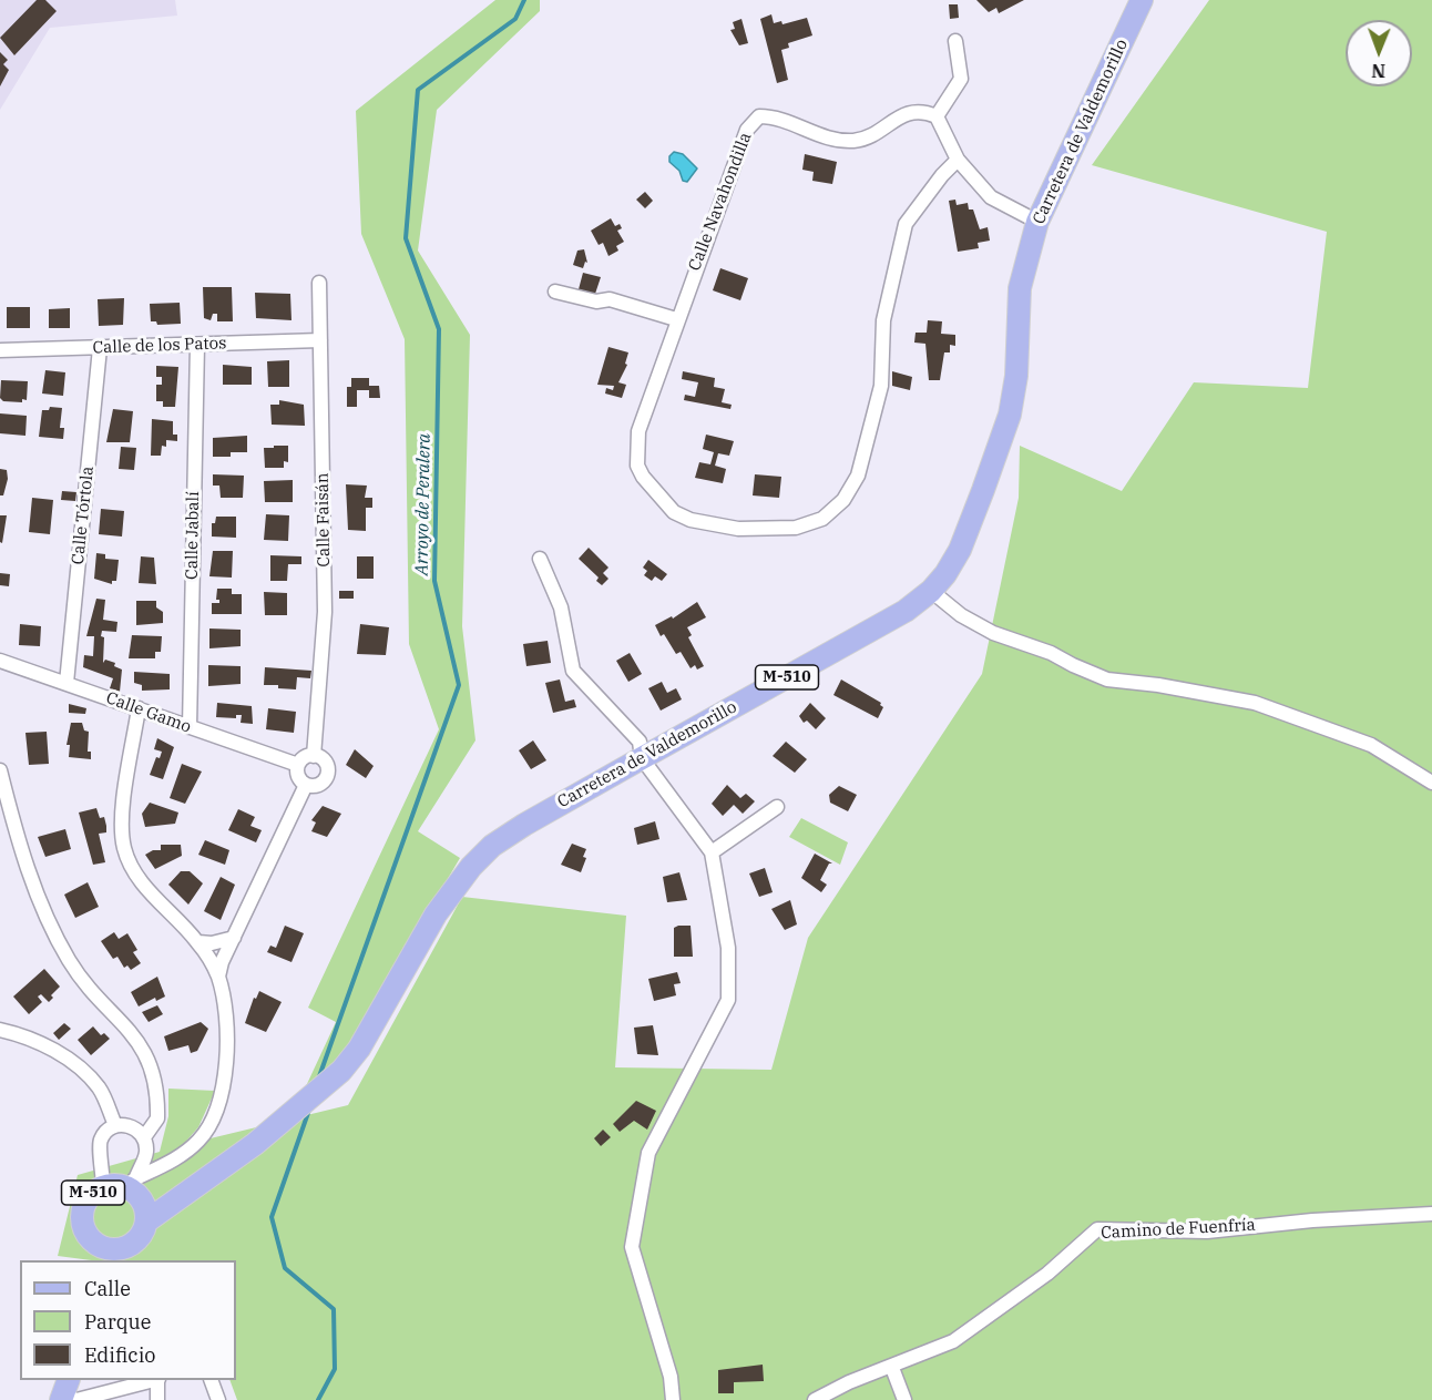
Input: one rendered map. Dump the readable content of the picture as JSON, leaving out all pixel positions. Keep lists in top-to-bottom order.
{
  "streets": {
    "main road": ["Carretera de Valdemorillo", "M-510"],
    "street": [
      "Calle Navahondilla",
      "Calle de los Patos",
      "Calle Tórtola",
      "Calle Faisán",
      "Calle Jabalí",
      "Calle Gamo",
      "Camino de Fuenfría"
    ]
  },
  "crossings": [
    ["Carretera de Valdemorillo", "M-510"],
    ["Calle de los Patos", "Calle Tórtola"],
    ["Calle de los Patos", "Calle Faisán"],
    ["Calle de los Patos", "Calle Jabalí"],
    ["Calle Tórtola", "Calle Gamo"],
    ["Calle Faisán", "Calle Gamo"],
    ["Calle Jabalí", "Calle Gamo"]
  ],
  "water": ["Arroyo de Peralera"],
  "legend": ["Calle", "Parque", "Edificio"],
  "north": "bottom"
}
